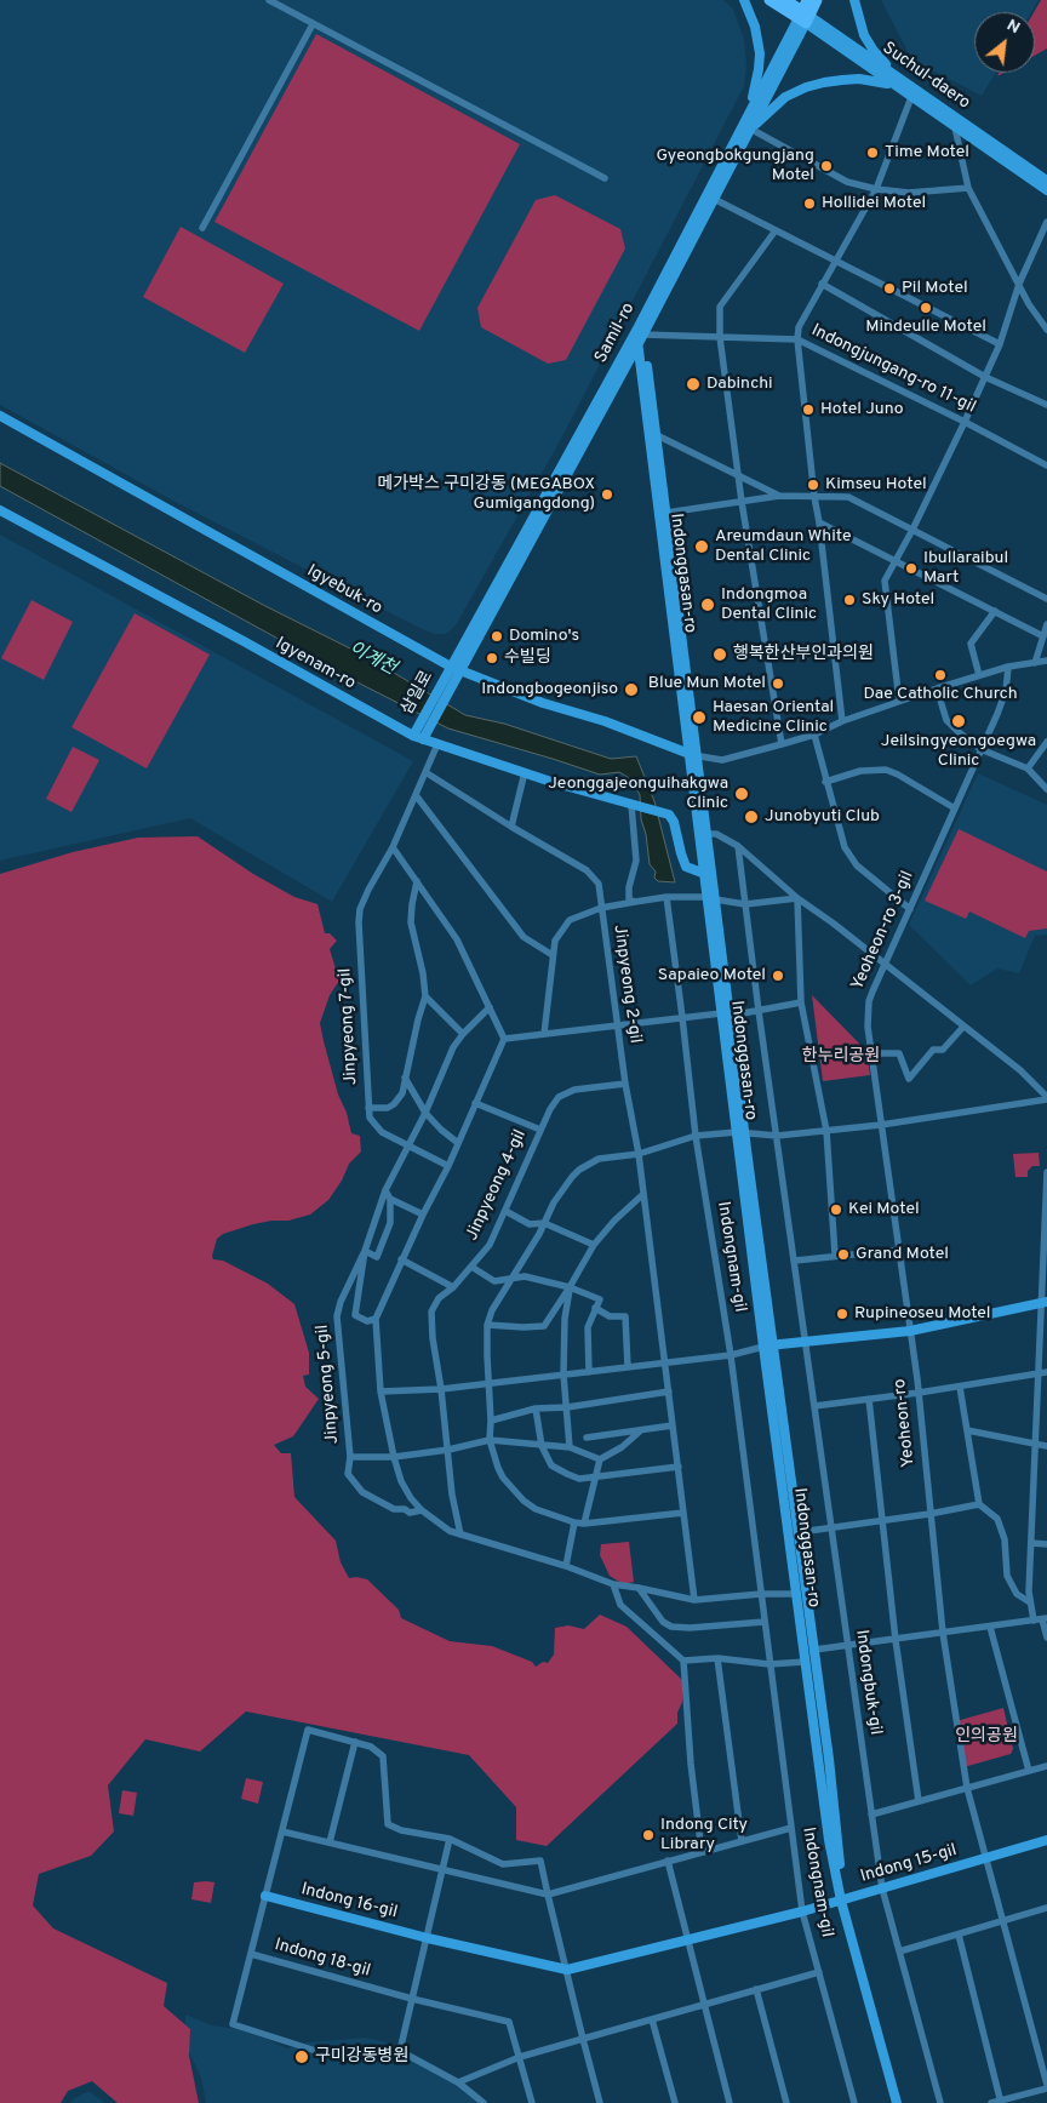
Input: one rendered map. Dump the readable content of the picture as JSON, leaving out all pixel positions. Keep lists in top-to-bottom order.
{
  "streets": {
    "main road": [
      "Suchul-daero",
      "Samil-ro",
      "Indonggasan-ro",
      "Igyebuk-ro",
      "Igyenam-ro",
      "삼일로",
      "Indong 15-gil",
      "Indong 16-gil"
    ],
    "street": [
      "Indongjungang-ro 11-gil",
      "Yeoheon-ro 3-gil",
      "Jinpyeong 2-gil",
      "Jinpyeong 7-gil",
      "Jinpyeong 4-gil",
      "Indongnam-gil",
      "Jinpyeong 5-gil",
      "Yeoheon-ro",
      "Indongbuk-gil",
      "Indong 18-gil"
    ]
  },
  "crossings": [
    ["Suchul-daero", "Samil-ro"],
    ["Samil-ro", "Indongjungang-ro 11-gil"],
    ["Samil-ro", "Indonggasan-ro"],
    ["Samil-ro", "Igyebuk-ro"],
    ["Samil-ro", "삼일로"],
    ["Indongjungang-ro 11-gil", "Indonggasan-ro"],
    ["Indonggasan-ro", "Igyebuk-ro"],
    ["Indonggasan-ro", "Igyenam-ro"],
    ["Indonggasan-ro", "Indong 15-gil"],
    ["Indonggasan-ro", "Indong 16-gil"],
    ["Igyebuk-ro", "삼일로"],
    ["Igyenam-ro", "삼일로"],
    ["Igyenam-ro", "Jinpyeong 7-gil"],
    ["Yeoheon-ro 3-gil", "Yeoheon-ro"],
    ["Jinpyeong 2-gil", "Jinpyeong 7-gil"],
    ["Jinpyeong 2-gil", "Jinpyeong 4-gil"],
    ["Jinpyeong 7-gil", "Jinpyeong 5-gil"],
    ["Indongnam-gil", "Indong 16-gil"],
    ["Yeoheon-ro", "Indong 15-gil"],
    ["Indongbuk-gil", "Indong 15-gil"],
    ["Indong 15-gil", "Indong 16-gil"]
  ],
  "water": ["이계천"],
  "parks": ["한누리공원", "인의공원"],
  "places": [
    "Time Motel",
    "Gyeongbokgungjang Motel",
    "Hollidei Motel",
    "Pil Motel",
    "Mindeulle Motel",
    "Dabinchi",
    "Hotel Juno",
    "Kimseu Hotel",
    "메가박스 구미강동 (MEGABOX Gumigangdong)",
    "Areumdaun White Dental Clinic",
    "Ibullaraibul Mart",
    "Sky Hotel",
    "Indongmoa Dental Clinic",
    "Domino's",
    "행복한산부인과의원",
    "수빌딩",
    "Dae Catholic Church",
    "Blue Mun Motel",
    "Indongbogeonjiso",
    "Haesan Oriental Medicine Clinic",
    "Jeilsingyeongoegwa Clinic",
    "Jeonggajeonguihakgwa Clinic",
    "Junobyuti Club",
    "Sapaieo Motel",
    "Kei Motel",
    "Grand Motel",
    "Rupineoseu Motel",
    "Indong City Library",
    "구미강동병원"
  ],
  "north": "top right"
}
